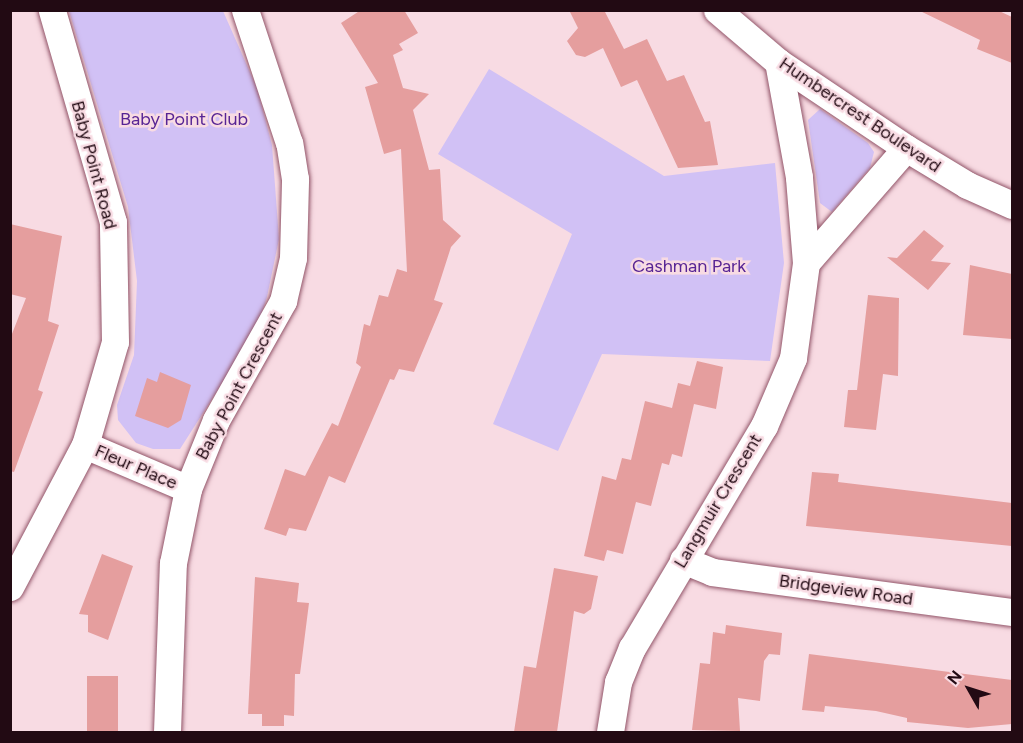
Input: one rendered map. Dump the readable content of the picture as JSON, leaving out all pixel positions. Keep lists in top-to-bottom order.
{
  "streets": {
    "street": [
      "Humbercrest Boulevard",
      "Baby Point Road",
      "Baby Point Crescent",
      "Fleur Place",
      "Langmuir Crescent",
      "Bridgeview Road"
    ]
  },
  "crossings": [
    ["Humbercrest Boulevard", "Langmuir Crescent"],
    ["Baby Point Road", "Fleur Place"],
    ["Baby Point Crescent", "Fleur Place"],
    ["Langmuir Crescent", "Bridgeview Road"]
  ],
  "parks": ["Baby Point Club", "Cashman Park"],
  "north": "top left"
}
